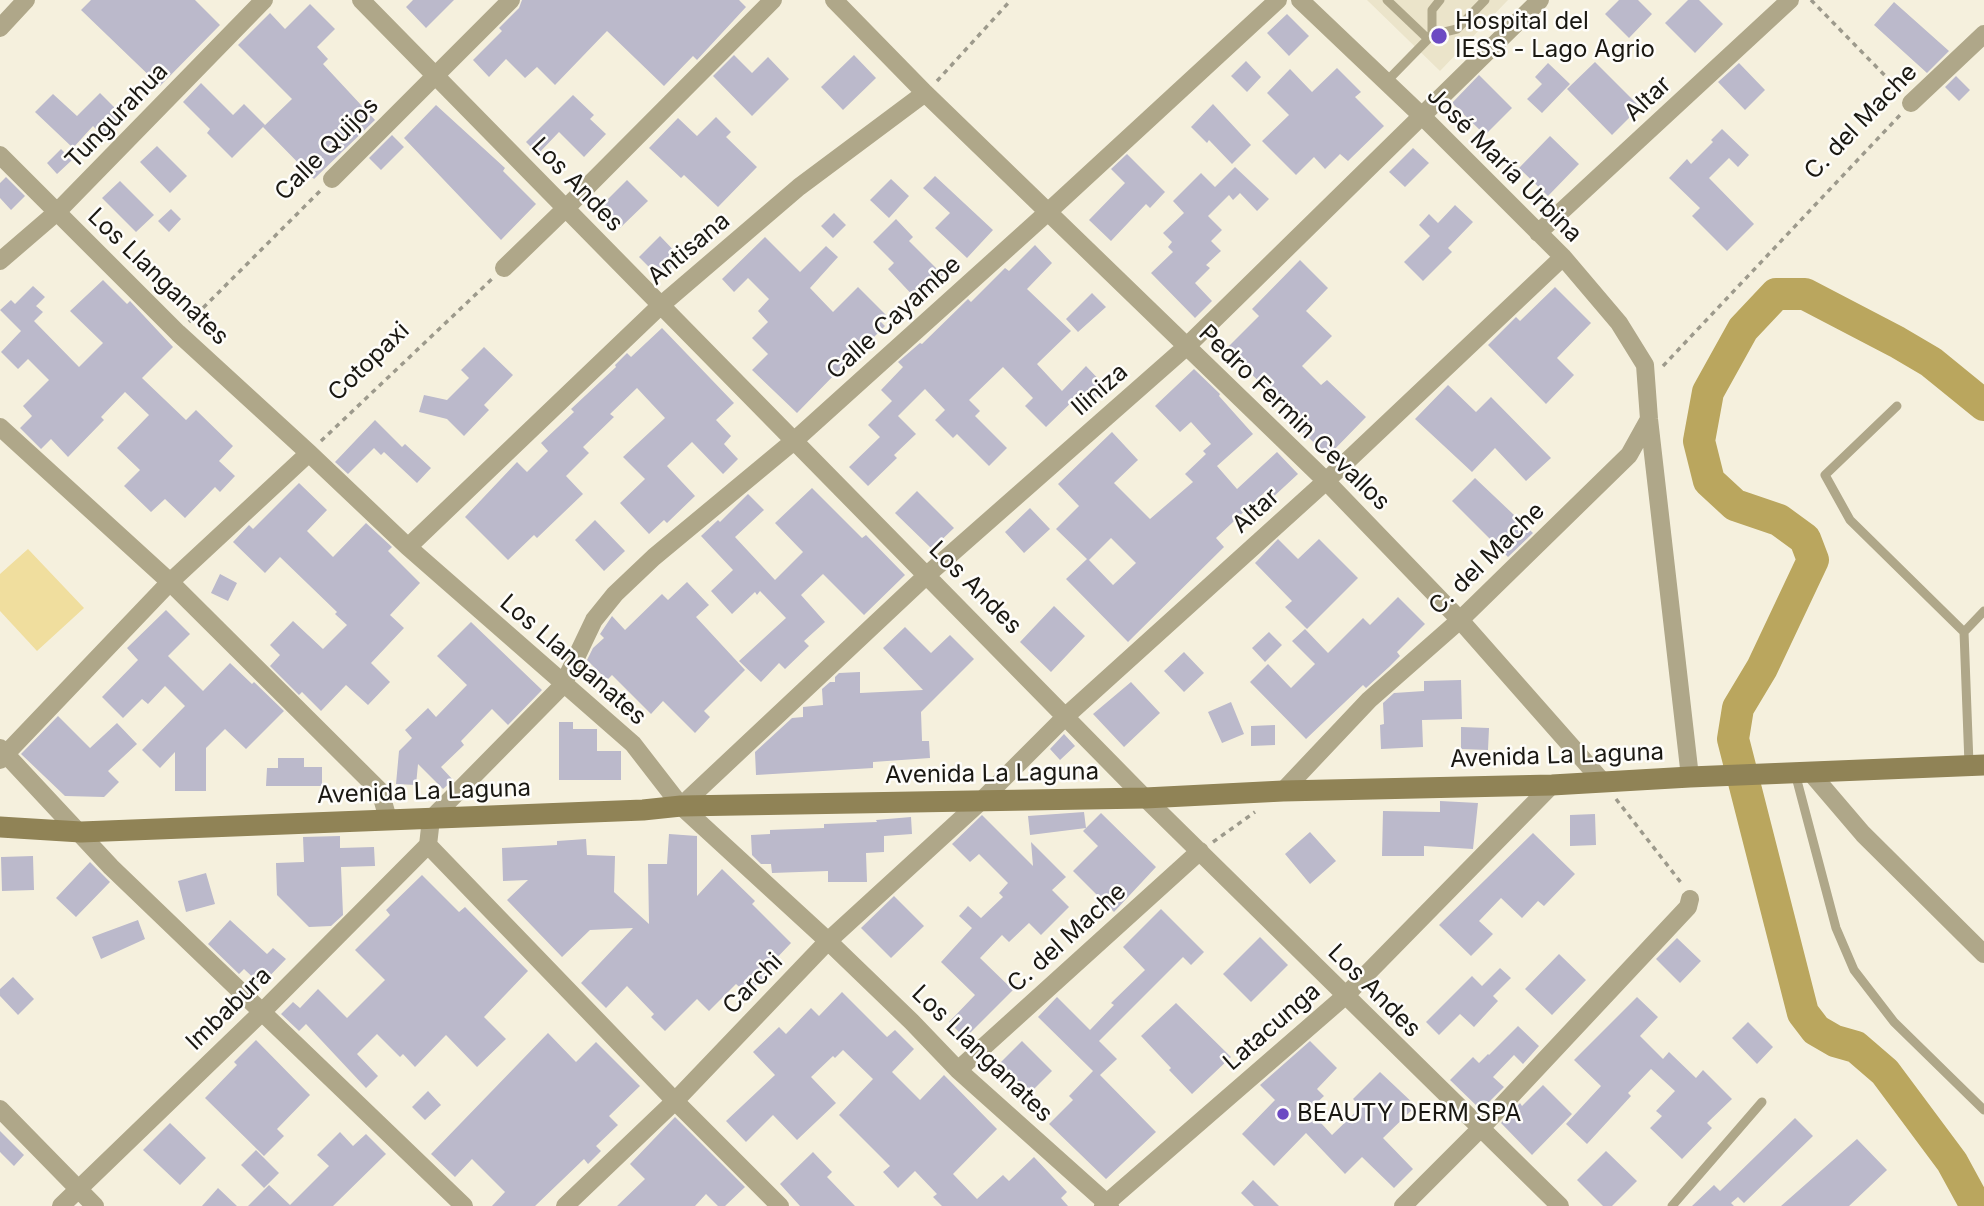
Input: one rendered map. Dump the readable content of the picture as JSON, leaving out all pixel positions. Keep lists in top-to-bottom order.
{
  "streets": {
    "street": [
      "Altar",
      "Tungurahua",
      "C. del Mache",
      "Calle Quijos",
      "José María Urbina",
      "Los Andes",
      "Antisana",
      "Los Llanganates",
      "Calle Cayambe",
      "Iliniza",
      "Pedro Fermin Cevallos",
      "Avenida La Laguna",
      "Carchi",
      "Imbabura",
      "Latacunga"
    ],
    "path": ["Cotopaxi"]
  },
  "crossings": [
    ["Altar", "José María Urbina"],
    ["Altar", "Los Andes"],
    ["Altar", "Pedro Fermin Cevallos"],
    ["Altar", "Avenida La Laguna"],
    ["Altar", "Carchi"],
    ["Tungurahua", "Los Llanganates"],
    ["C. del Mache", "José María Urbina"],
    ["C. del Mache", "Los Andes"],
    ["C. del Mache", "Los Llanganates"],
    ["C. del Mache", "Pedro Fermin Cevallos"],
    ["C. del Mache", "Avenida La Laguna"],
    ["Calle Quijos", "Los Andes"],
    ["Calle Quijos", "Los Llanganates"],
    ["José María Urbina", "Iliniza"],
    ["Los Andes", "Antisana"],
    ["Los Andes", "Calle Cayambe"],
    ["Los Andes", "Iliniza"],
    ["Los Andes", "Avenida La Laguna"],
    ["Los Andes", "Latacunga"],
    ["Antisana", "Los Llanganates"],
    ["Antisana", "Pedro Fermin Cevallos"],
    ["Los Llanganates", "Calle Cayambe"],
    ["Los Llanganates", "Cotopaxi"],
    ["Los Llanganates", "Iliniza"],
    ["Los Llanganates", "Avenida La Laguna"],
    ["Los Llanganates", "Carchi"],
    ["Los Llanganates", "Latacunga"],
    ["Calle Cayambe", "Pedro Fermin Cevallos"],
    ["Calle Cayambe", "Avenida La Laguna"],
    ["Iliniza", "Pedro Fermin Cevallos"],
    ["Iliniza", "Avenida La Laguna"],
    ["Pedro Fermin Cevallos", "Avenida La Laguna"],
    ["Avenida La Laguna", "Carchi"],
    ["Avenida La Laguna", "Latacunga"]
  ],
  "places": ["Hospital del IESS - Lago Agrio", "BEAUTY DERM SPA"]
}
